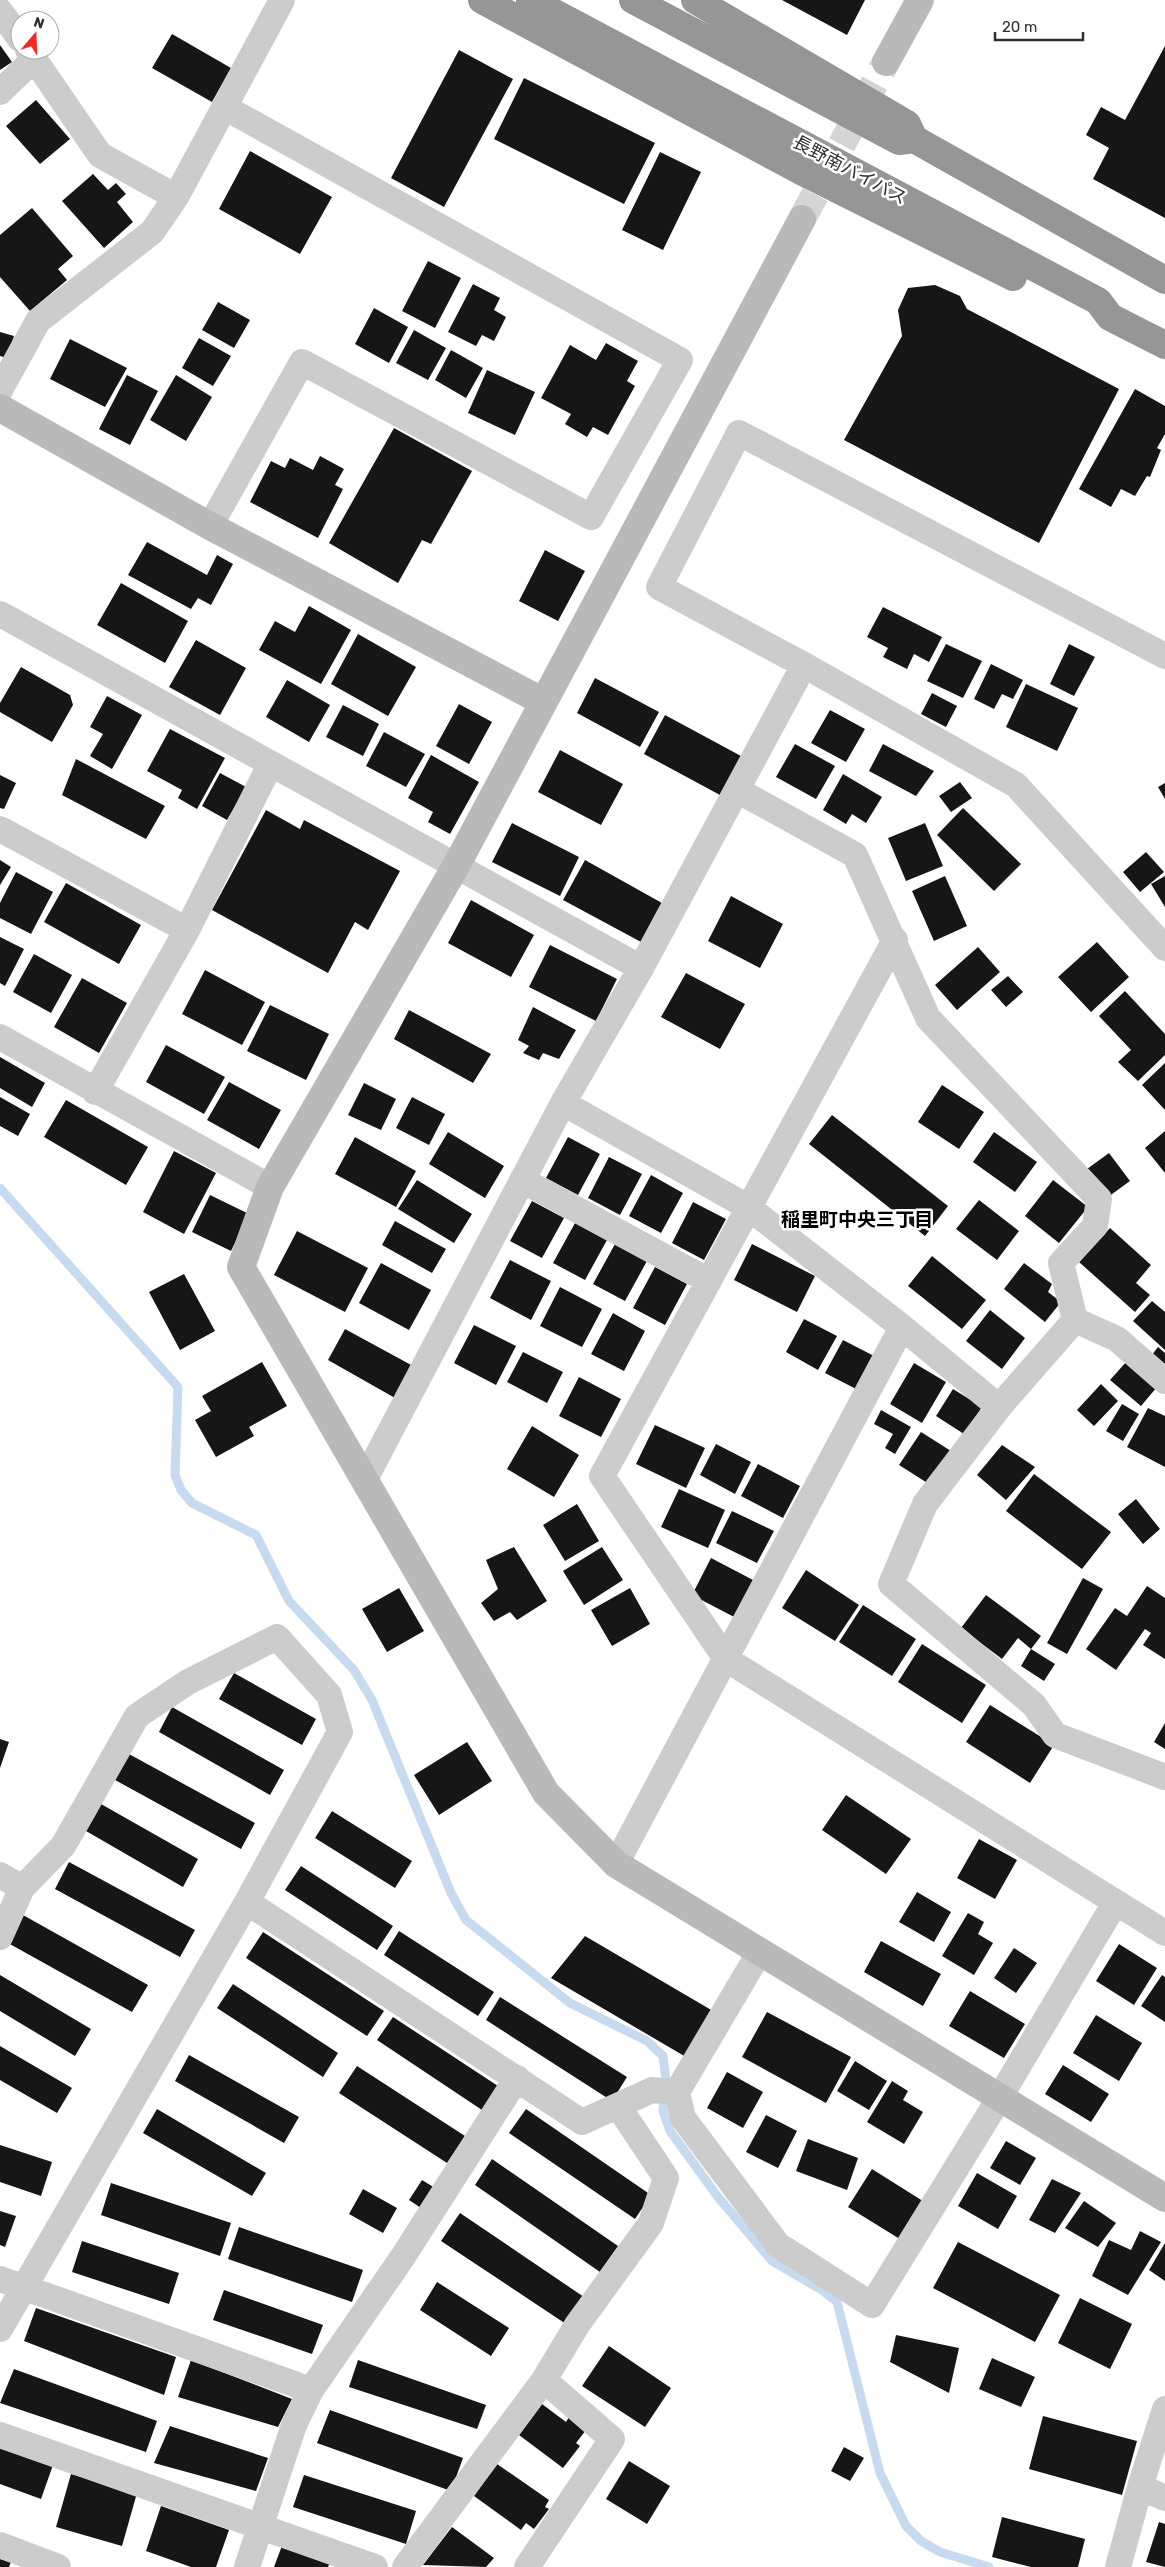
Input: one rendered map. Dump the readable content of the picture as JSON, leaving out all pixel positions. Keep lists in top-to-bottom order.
{
  "streets": {
    "highway": ["長野南バイパス"]
  },
  "districts": ["稲里町中央三丁目"],
  "scale_bar": "20 m",
  "north": "top"
}
